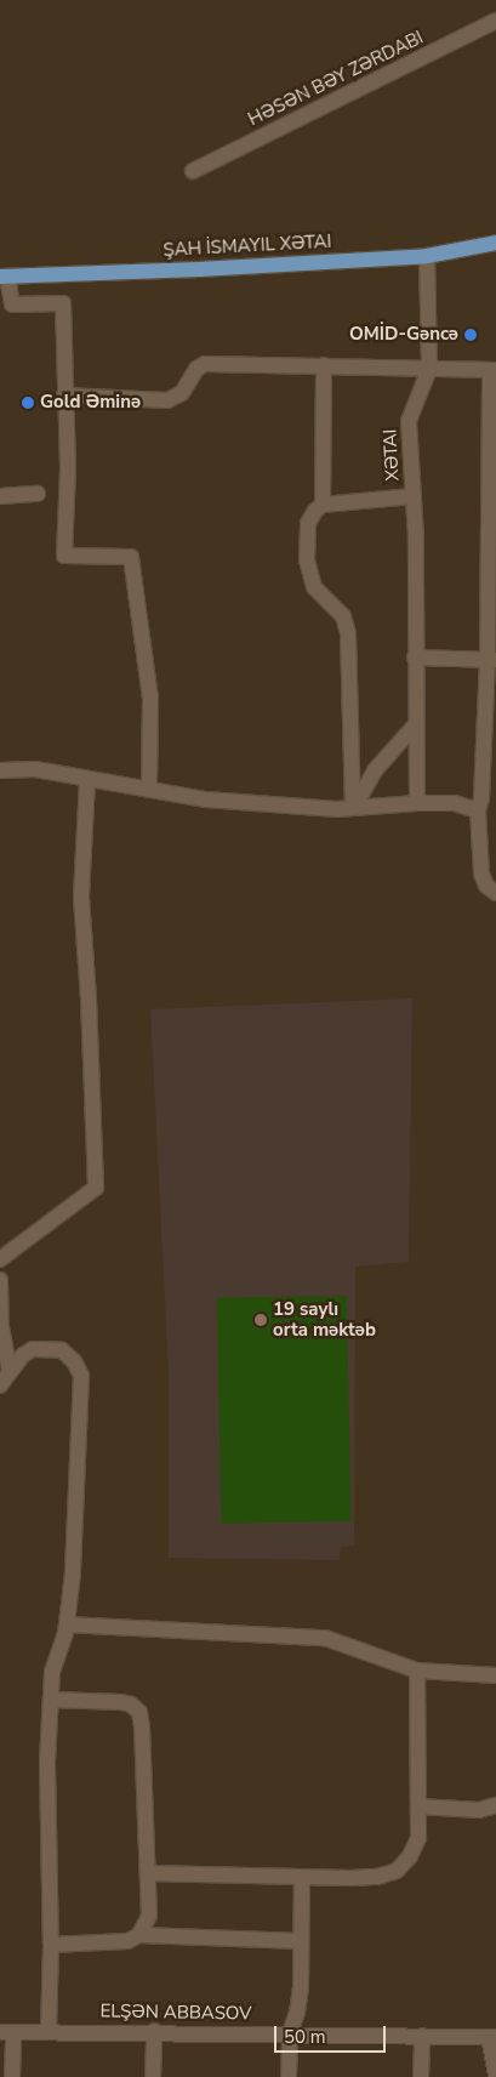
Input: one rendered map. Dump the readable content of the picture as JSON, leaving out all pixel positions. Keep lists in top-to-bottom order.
{
  "streets": {
    "street": ["HƏSƏN BƏY ZƏRDABI", "XƏTAI", "ELŞƏN ABBASOV"]
  },
  "places": ["OMİD-Gəncə", "Gold Əminə", "19 saylı orta məktəb"],
  "scale_bar": "50 m"
}
